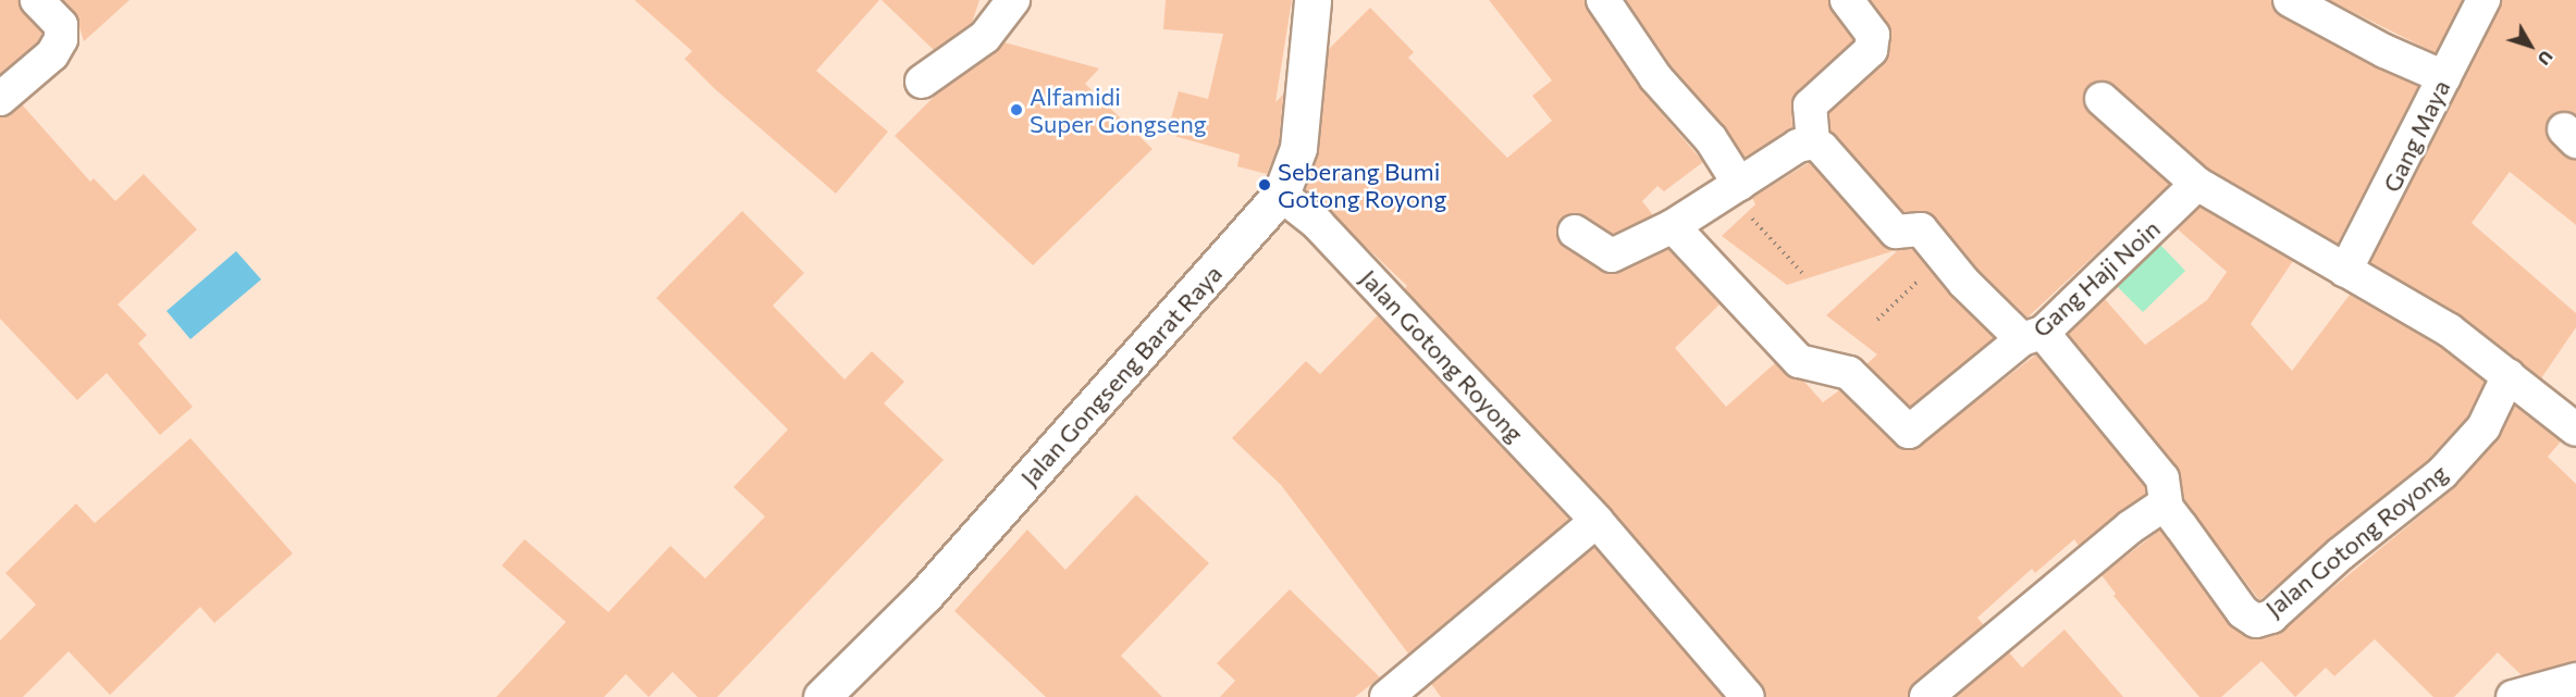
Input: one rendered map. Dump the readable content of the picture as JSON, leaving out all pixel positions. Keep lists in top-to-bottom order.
{
  "streets": {
    "street": [
      "Gang Maya",
      "Gang Haji Noin",
      "Jalan Gotong Royong",
      "Jalan Gongseng Barat Raya"
    ]
  },
  "crossings": [
    ["Jalan Gotong Royong", "Jalan Gongseng Barat Raya"]
  ],
  "places": ["Alfamidi Super Gongseng", "Seberang Bumi Gotong Royong"],
  "north": "bottom right"
}
